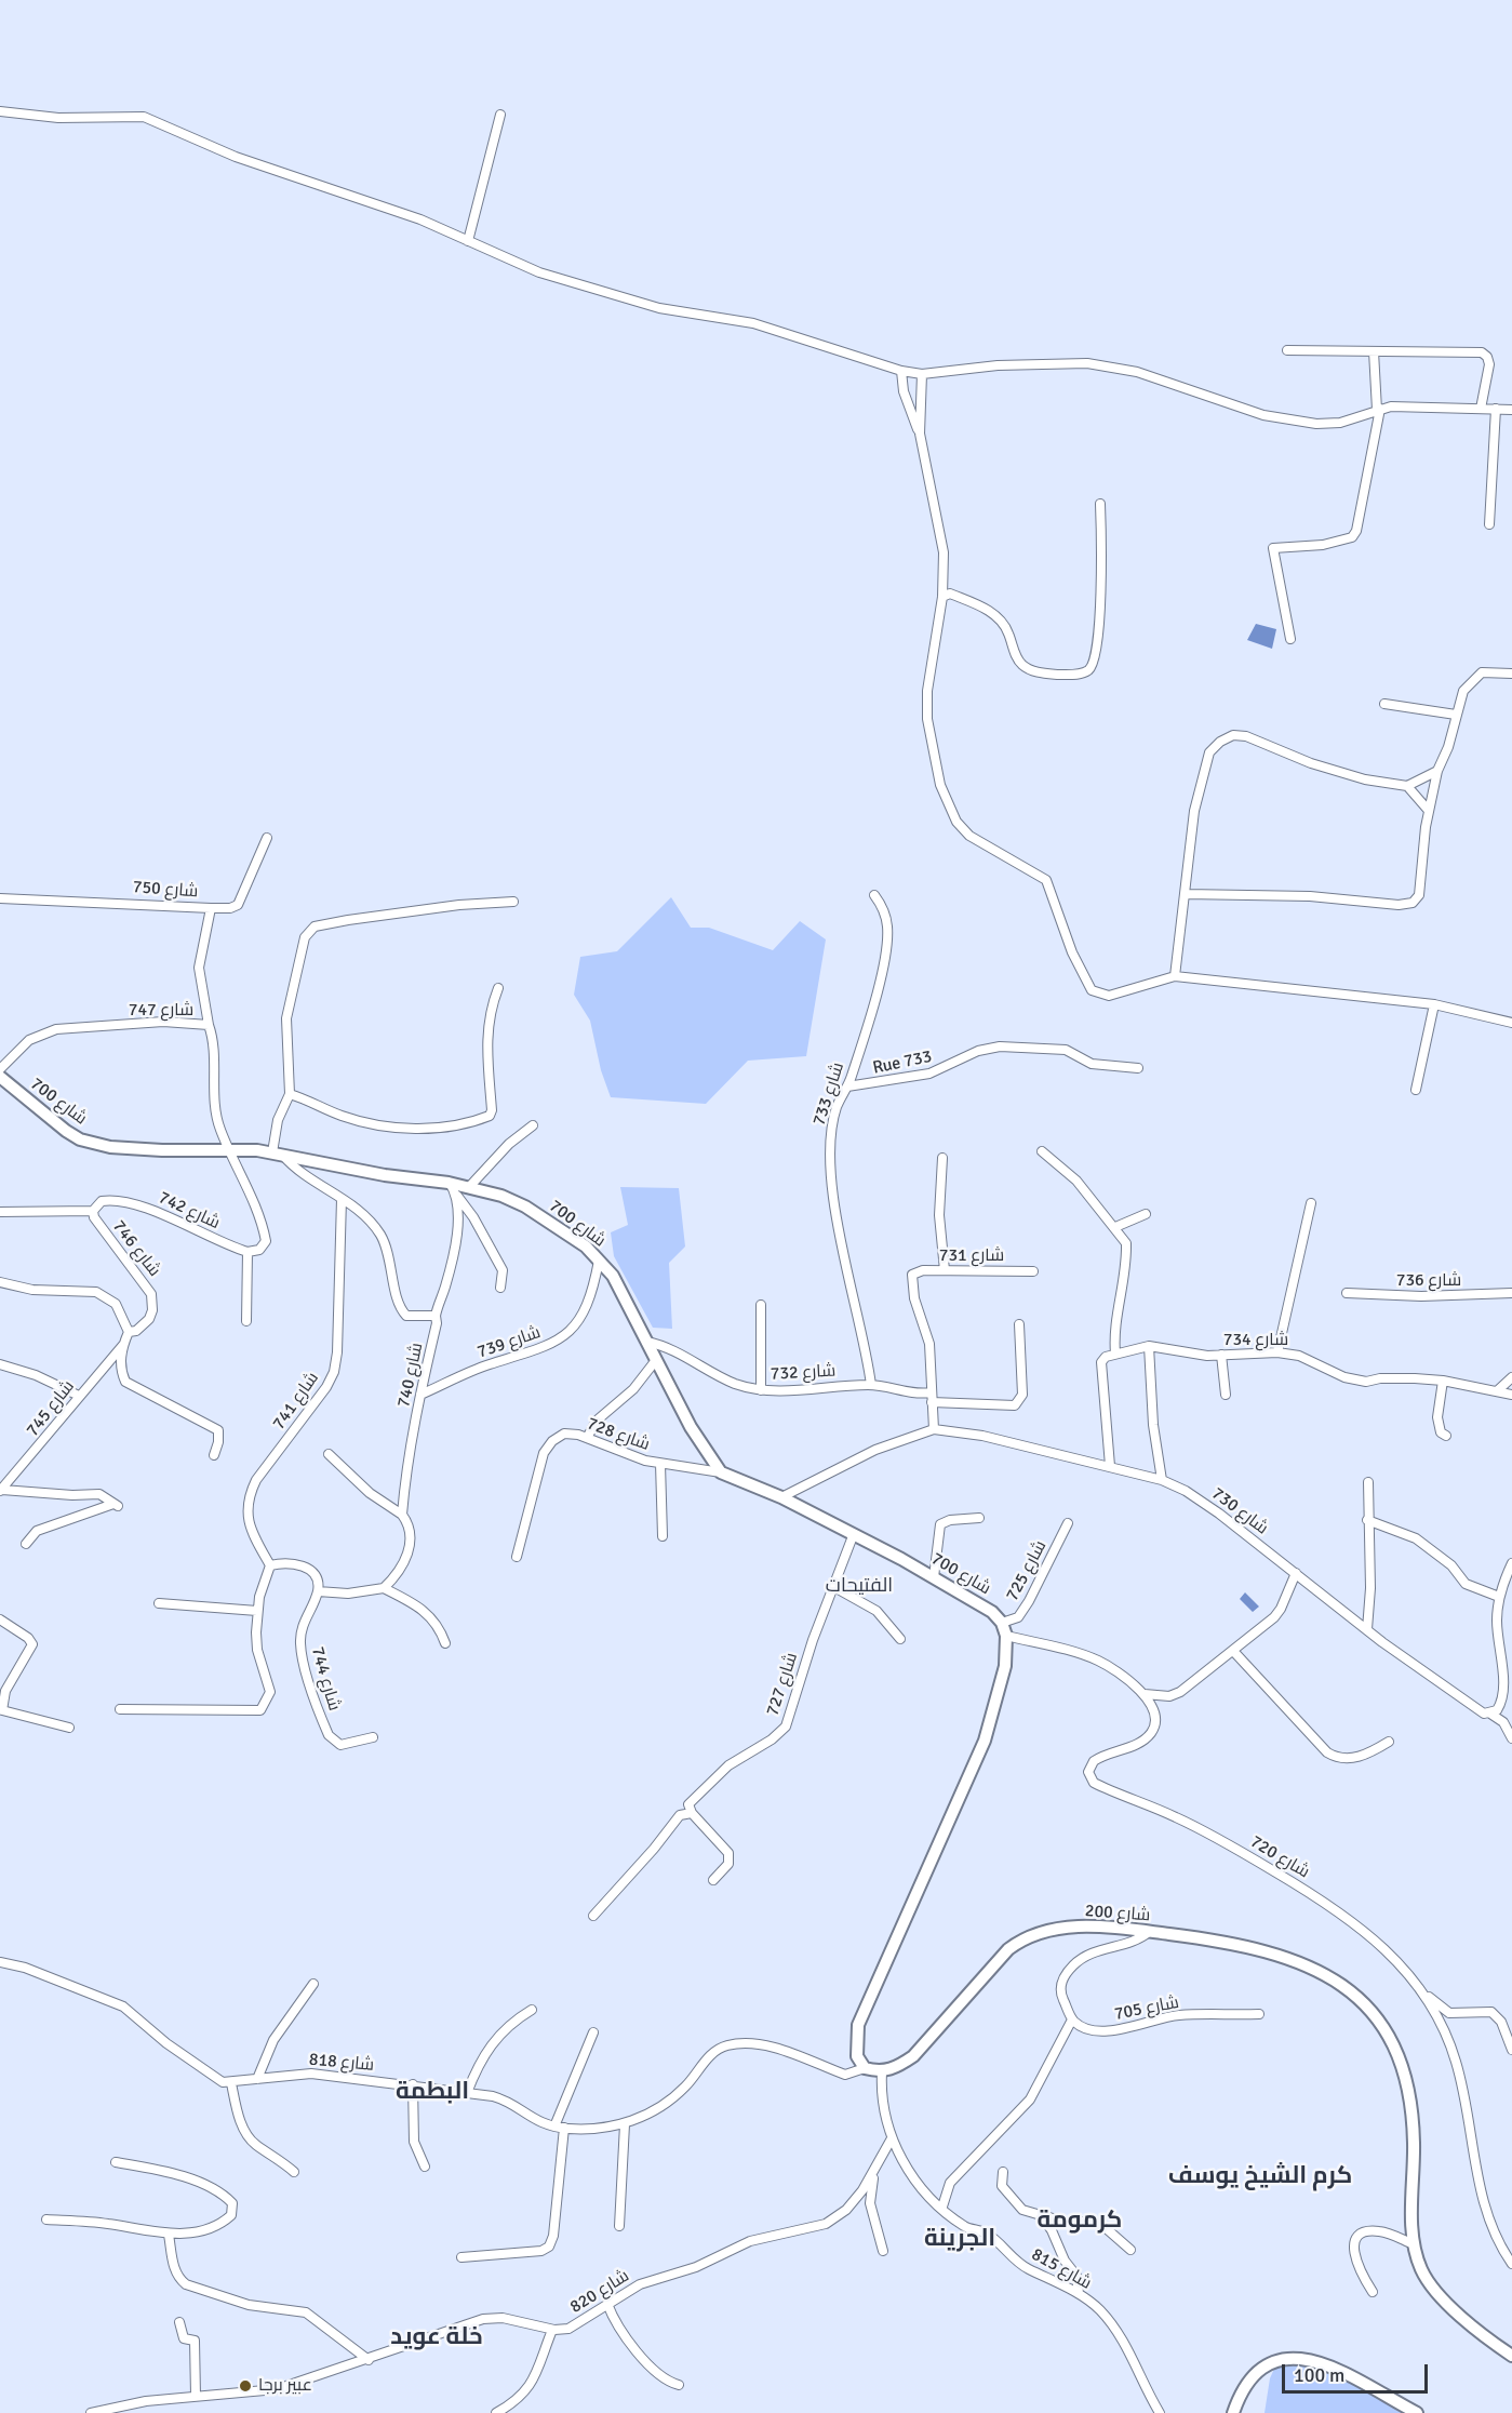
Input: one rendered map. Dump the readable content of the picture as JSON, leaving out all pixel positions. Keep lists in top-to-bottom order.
{
  "streets": {
    "main road": ["شارع 700", "شارع 200"],
    "street": [
      "شارع 750",
      "شارع 747",
      "Rue 733",
      "شارع 733",
      "شارع 742",
      "شارع 746",
      "شارع 731",
      "شارع 736",
      "شارع 734",
      "شارع 739",
      "شارع 732",
      "شارع 740",
      "شارع 741",
      "شارع 745",
      "شارع 728",
      "شارع 730",
      "شارع 725",
      "شارع 744",
      "شارع 727",
      "شارع 720",
      "شارع 705",
      "شارع 818",
      "شارع 815",
      "شارع 820"
    ]
  },
  "crossings": [
    ["شارع 750", "شارع 747"],
    ["شارع 747", "شارع 700"],
    ["Rue 733", "شارع 733"],
    ["شارع 733", "شارع 732"],
    ["شارع 700", "شارع 739"],
    ["شارع 700", "شارع 732"],
    ["شارع 700", "شارع 740"],
    ["شارع 700", "شارع 728"],
    ["شارع 700", "شارع 730"],
    ["شارع 700", "شارع 725"],
    ["شارع 700", "شارع 727"],
    ["شارع 742", "شارع 746"],
    ["شارع 746", "شارع 745"],
    ["شارع 731", "شارع 732"],
    ["شارع 731", "شارع 730"],
    ["شارع 739", "شارع 740"],
    ["شارع 740", "شارع 741"],
    ["شارع 200", "شارع 815"],
    ["شارع 815", "شارع 820"]
  ],
  "districts": [
    "الفتيحات",
    "البطمة",
    "كرم الشيخ يوسف",
    "كرمومة",
    "الجرينة",
    "خلة عويد"
  ],
  "places": ["عبير برجا"],
  "scale_bar": "100 m"
}
